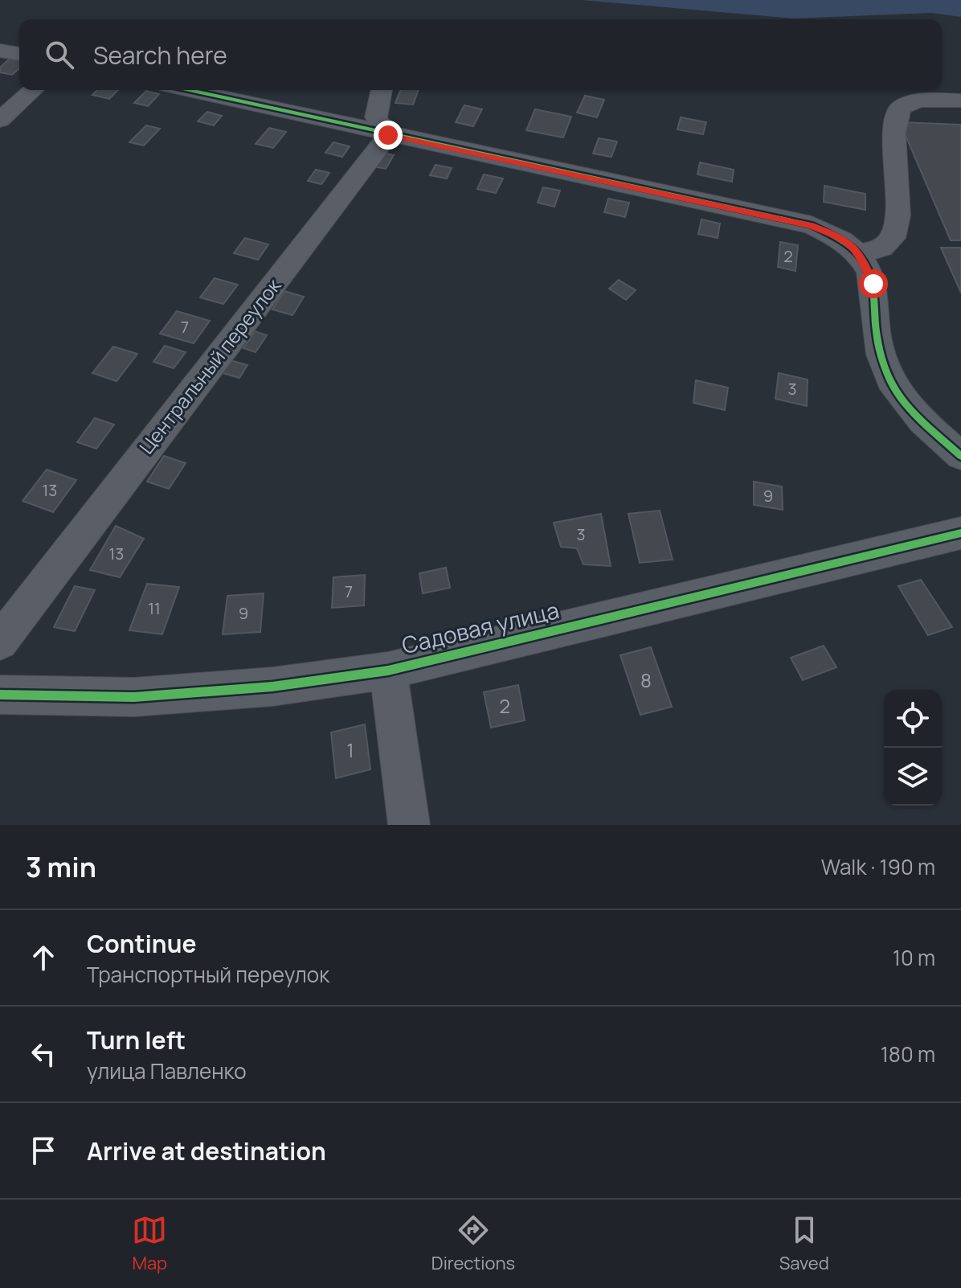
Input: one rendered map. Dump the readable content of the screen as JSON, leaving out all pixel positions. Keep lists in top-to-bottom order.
{
  "streets": {
    "street": ["Центральный переулок", "Садовая улица"]
  },
  "house_numbers": [
    "2",
    "7",
    "3",
    "13",
    "9",
    "3",
    "13",
    "7",
    "11",
    "9",
    "8",
    "2",
    "1"
  ],
  "page": {
    "search": "Search here",
    "heading": ["3 min", "Walk · 190 m"],
    "list": [
      ["Continue", "Транспортный переулок", "10 m"],
      ["Turn left", "улица Павленко", "180 m"],
      "Arrive at destination"
    ],
    "nav": ["Map", "Directions", "Saved"]
  }
}
